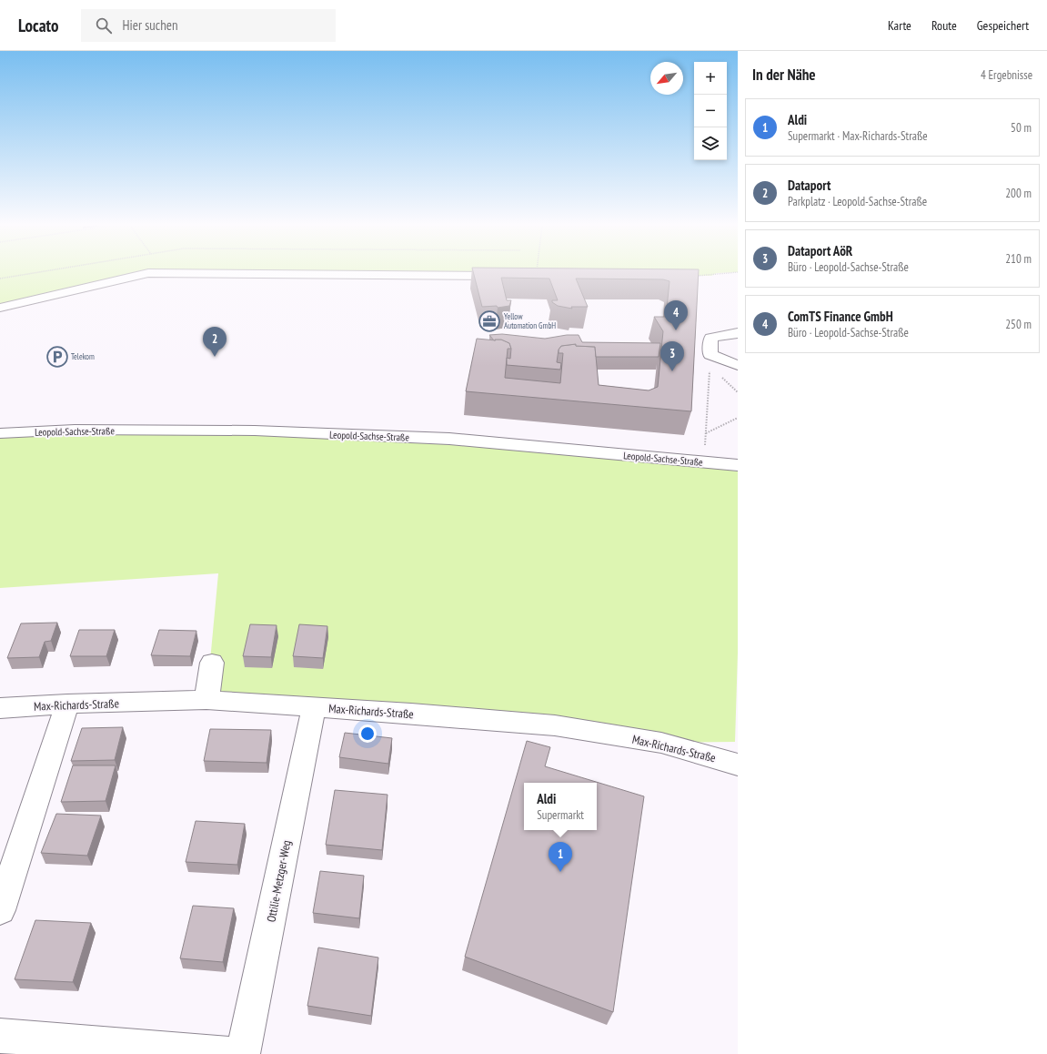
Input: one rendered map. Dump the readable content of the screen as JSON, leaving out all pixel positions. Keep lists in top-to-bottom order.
{
  "streets": {
    "street": ["Leopold-Sachse-Straße", "Max-Richards-Straße", "Ottilie-Metzger-Weg"]
  },
  "crossings": [
    ["Max-Richards-Straße", "Ottilie-Metzger-Weg"]
  ],
  "places": {
    "office": ["Yellow Automation GmbH"],
    "parking": ["Telekom"]
  },
  "north": "bottom left",
  "page": {
    "header": "Locato",
    "search": "Hier suchen",
    "nav": ["Karte", "Route", "Gespeichert"],
    "heading": ["In der Nähe", "4 Ergebnisse"],
    "map_buttons": ["+", "−"],
    "list": [
      {
        "mark": "1",
        "name": "Aldi",
        "note": "Supermarkt · Max-Richards-Straße",
        "value": "50 m"
      },
      {
        "mark": "2",
        "name": "Dataport",
        "note": "Parkplatz · Leopold-Sachse-Straße",
        "value": "200 m"
      },
      {
        "mark": "3",
        "name": "Dataport AöR",
        "note": "Büro · Leopold-Sachse-Straße",
        "value": "210 m"
      },
      {
        "mark": "4",
        "name": "ComTS Finance GmbH",
        "note": "Büro · Leopold-Sachse-Straße",
        "value": "250 m"
      }
    ],
    "pins": [
      "4",
      "2",
      "3",
      "1"
    ],
    "popup": ["Aldi", "Supermarkt"]
  }
}
